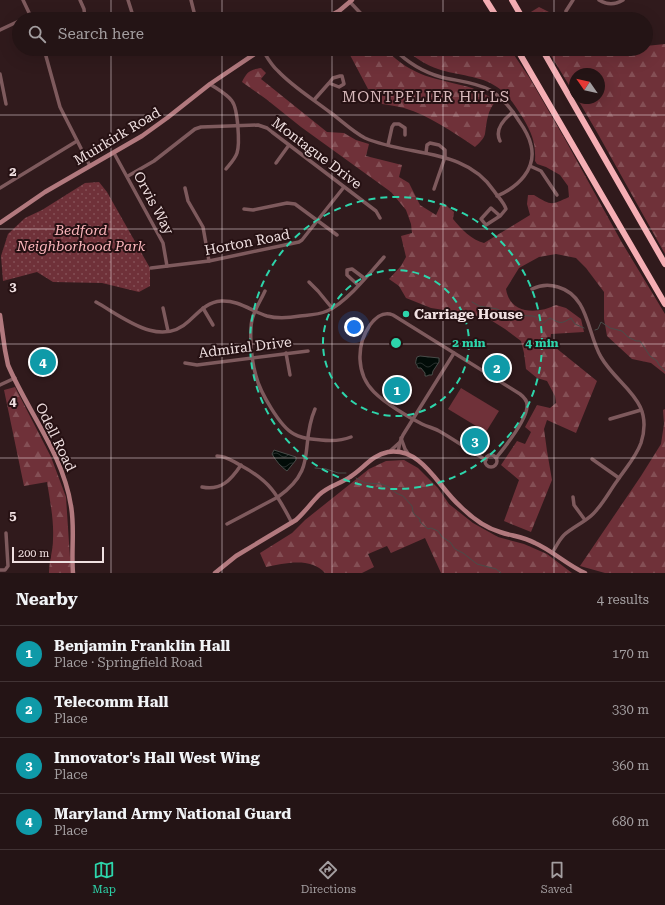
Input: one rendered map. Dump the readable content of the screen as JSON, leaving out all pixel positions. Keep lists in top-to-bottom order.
{
  "streets": {
    "street": [
      "Muirkirk Road",
      "Montague Drive",
      "Orvis Way",
      "Horton Road",
      "Admiral Drive",
      "Odell Road"
    ]
  },
  "crossings": [
    ["Muirkirk Road", "Orvis Way"],
    ["Montague Drive", "Orvis Way"],
    ["Montague Drive", "Horton Road"],
    ["Orvis Way", "Horton Road"]
  ],
  "districts": ["MONTPELIER HILLS"],
  "parks": ["Bedford Neighborhood Park"],
  "places": ["Carriage House"],
  "scale_bar": "200 m",
  "north": "top left",
  "page": {
    "search": "Search here",
    "pins": [
      "4",
      "2",
      "1",
      "3"
    ],
    "scale": "200 m",
    "heading": ["Nearby", "4 results"],
    "list": [
      {
        "mark": "1",
        "name": "Benjamin Franklin Hall",
        "note": "Place · Springfield Road",
        "value": "170 m"
      },
      {
        "mark": "2",
        "name": "Telecomm Hall",
        "note": "Place",
        "value": "330 m"
      },
      {
        "mark": "3",
        "name": "Innovator's Hall West Wing",
        "note": "Place",
        "value": "360 m"
      },
      {
        "mark": "4",
        "name": "Maryland Army National Guard",
        "note": "Place",
        "value": "680 m"
      }
    ],
    "nav": ["Map", "Directions", "Saved"]
  },
  "grid": {
    "rows": [
      "2",
      "3",
      "4",
      "5"
    ]
  },
  "rings": ["2 min", "4 min"]
}
